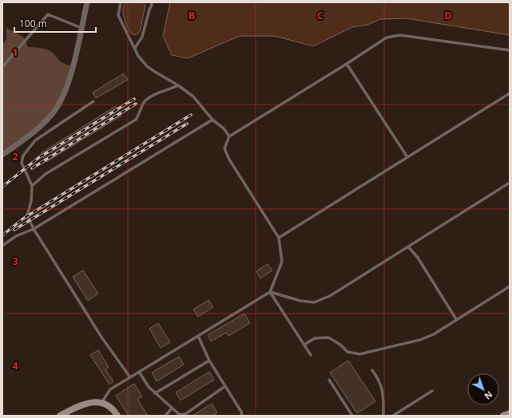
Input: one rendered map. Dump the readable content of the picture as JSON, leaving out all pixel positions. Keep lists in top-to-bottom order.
{
  "scale_bar": "100 m",
  "north": "bottom right",
  "grid": {
    "columns": ["B", "C", "D"],
    "rows": [
      "1",
      "2",
      "3",
      "4"
    ]
  }
}
